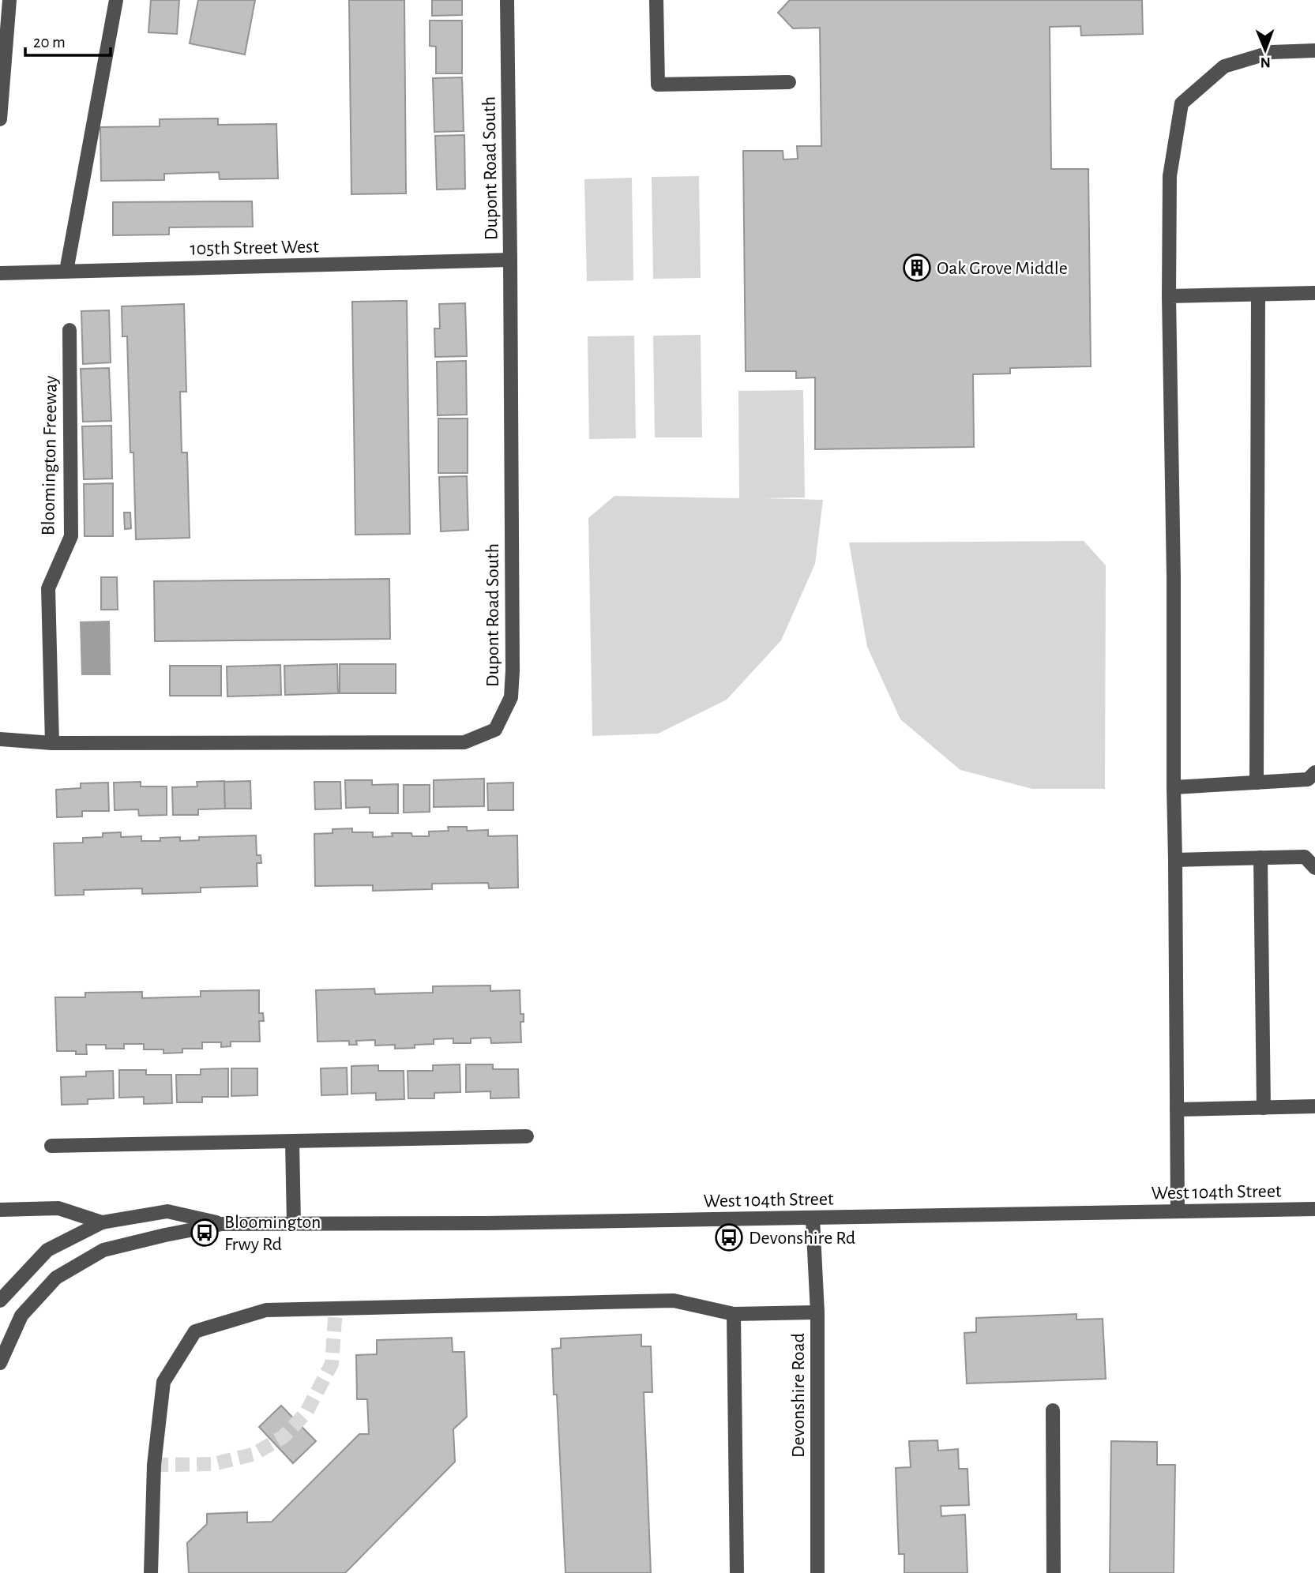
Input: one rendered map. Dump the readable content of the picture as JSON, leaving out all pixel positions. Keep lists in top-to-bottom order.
{
  "streets": {
    "street": [
      "Dupont Road South",
      "105th Street West",
      "Bloomington Freeway",
      "West 104th Street",
      "Devonshire Road"
    ]
  },
  "crossings": [
    ["Dupont Road South", "105th Street West"],
    ["Dupont Road South", "Bloomington Freeway"],
    ["West 104th Street", "Devonshire Road"]
  ],
  "places": {
    "building": ["Oak Grove Middle"],
    "bus stop": ["Bloomington Frwy Rd", "Devonshire Rd"]
  },
  "scale_bar": "20 m",
  "north": "bottom"
}
